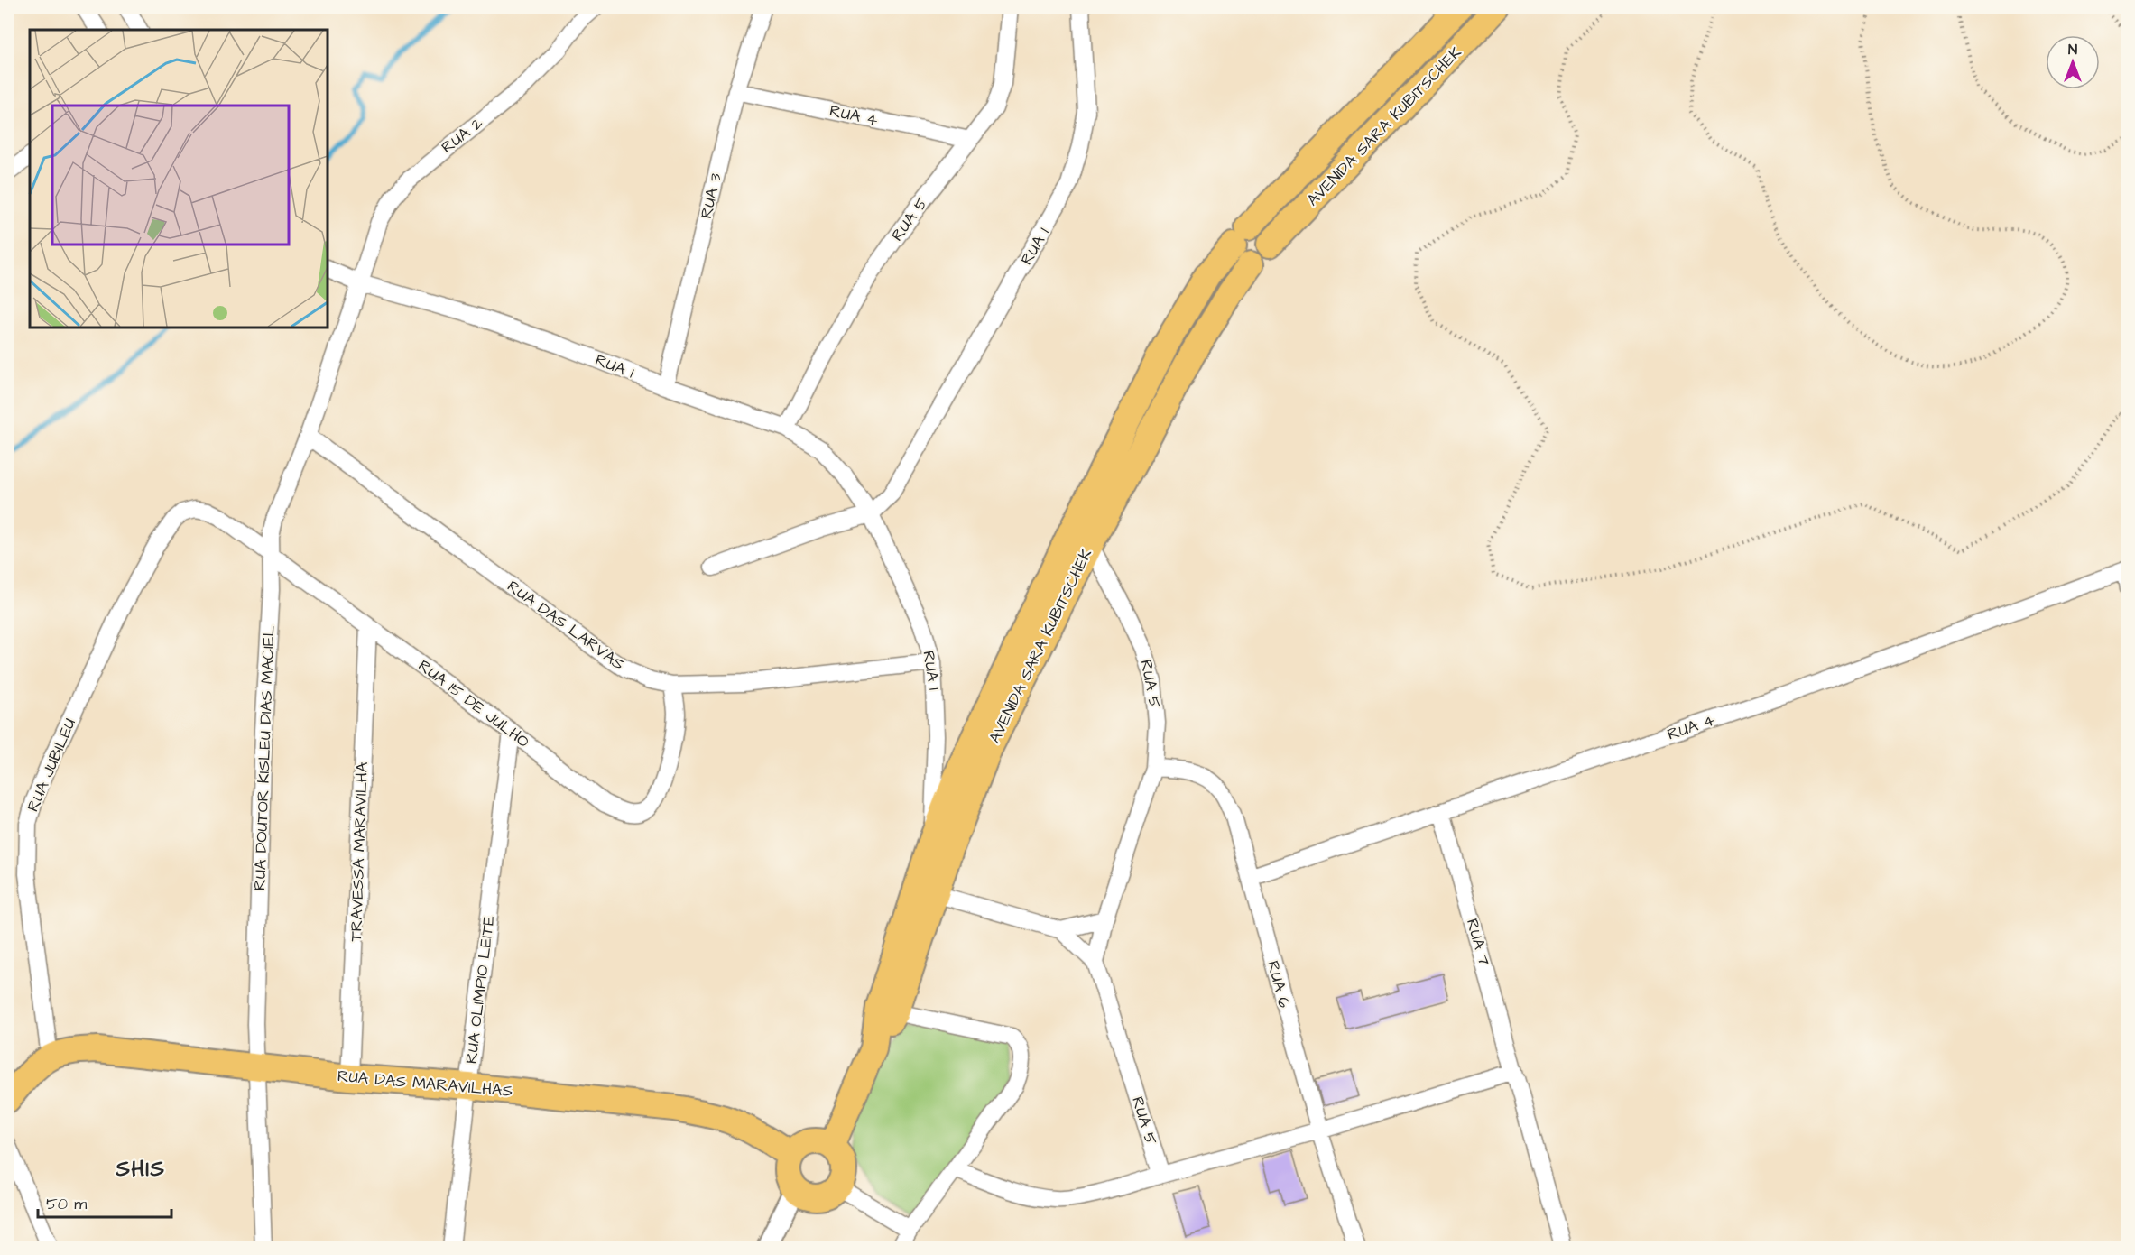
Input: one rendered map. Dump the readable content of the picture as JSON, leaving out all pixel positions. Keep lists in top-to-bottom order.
{
  "streets": {
    "main road": ["AVENIDA SARA KUBITSCHEK", "RUA DAS MARAVILHAS"],
    "street": [
      "RUA 4",
      "RUA 2",
      "RUA 3",
      "RUA 5",
      "RUA 1",
      "RUA DAS LARVAS",
      "RUA 15 DE JULHO",
      "RUA DOUTOR KISLEU DIAS MACIEL",
      "RUA JUBILEU",
      "TRAVESSA MARAVILHA",
      "RUA 7",
      "RUA 6",
      "RUA OLIMPIO LEITE"
    ]
  },
  "crossings": [
    ["RUA 4", "RUA 3"],
    ["RUA 4", "RUA 5"],
    ["RUA 4", "RUA 7"],
    ["RUA 4", "RUA 6"],
    ["AVENIDA SARA KUBITSCHEK", "RUA 5"],
    ["AVENIDA SARA KUBITSCHEK", "RUA 1"],
    ["RUA 2", "RUA 1"],
    ["RUA 2", "RUA DOUTOR KISLEU DIAS MACIEL"],
    ["RUA 3", "RUA 1"],
    ["RUA 5", "RUA 1"],
    ["RUA 5", "RUA 6"],
    ["RUA 1", "RUA DAS LARVAS"],
    ["RUA 1", "RUA DOUTOR KISLEU DIAS MACIEL"],
    ["RUA DAS LARVAS", "RUA 15 DE JULHO"],
    ["RUA DAS LARVAS", "RUA DOUTOR KISLEU DIAS MACIEL"],
    ["RUA 15 DE JULHO", "RUA DOUTOR KISLEU DIAS MACIEL"],
    ["RUA 15 DE JULHO", "RUA JUBILEU"],
    ["RUA 15 DE JULHO", "TRAVESSA MARAVILHA"],
    ["RUA 15 DE JULHO", "RUA OLIMPIO LEITE"],
    ["RUA DOUTOR KISLEU DIAS MACIEL", "RUA DAS MARAVILHAS"],
    ["RUA JUBILEU", "RUA DAS MARAVILHAS"],
    ["TRAVESSA MARAVILHA", "RUA DAS MARAVILHAS"],
    ["RUA OLIMPIO LEITE", "RUA DAS MARAVILHAS"]
  ],
  "districts": ["SHIS"],
  "scale_bar": "50 m",
  "north": "top"
}
